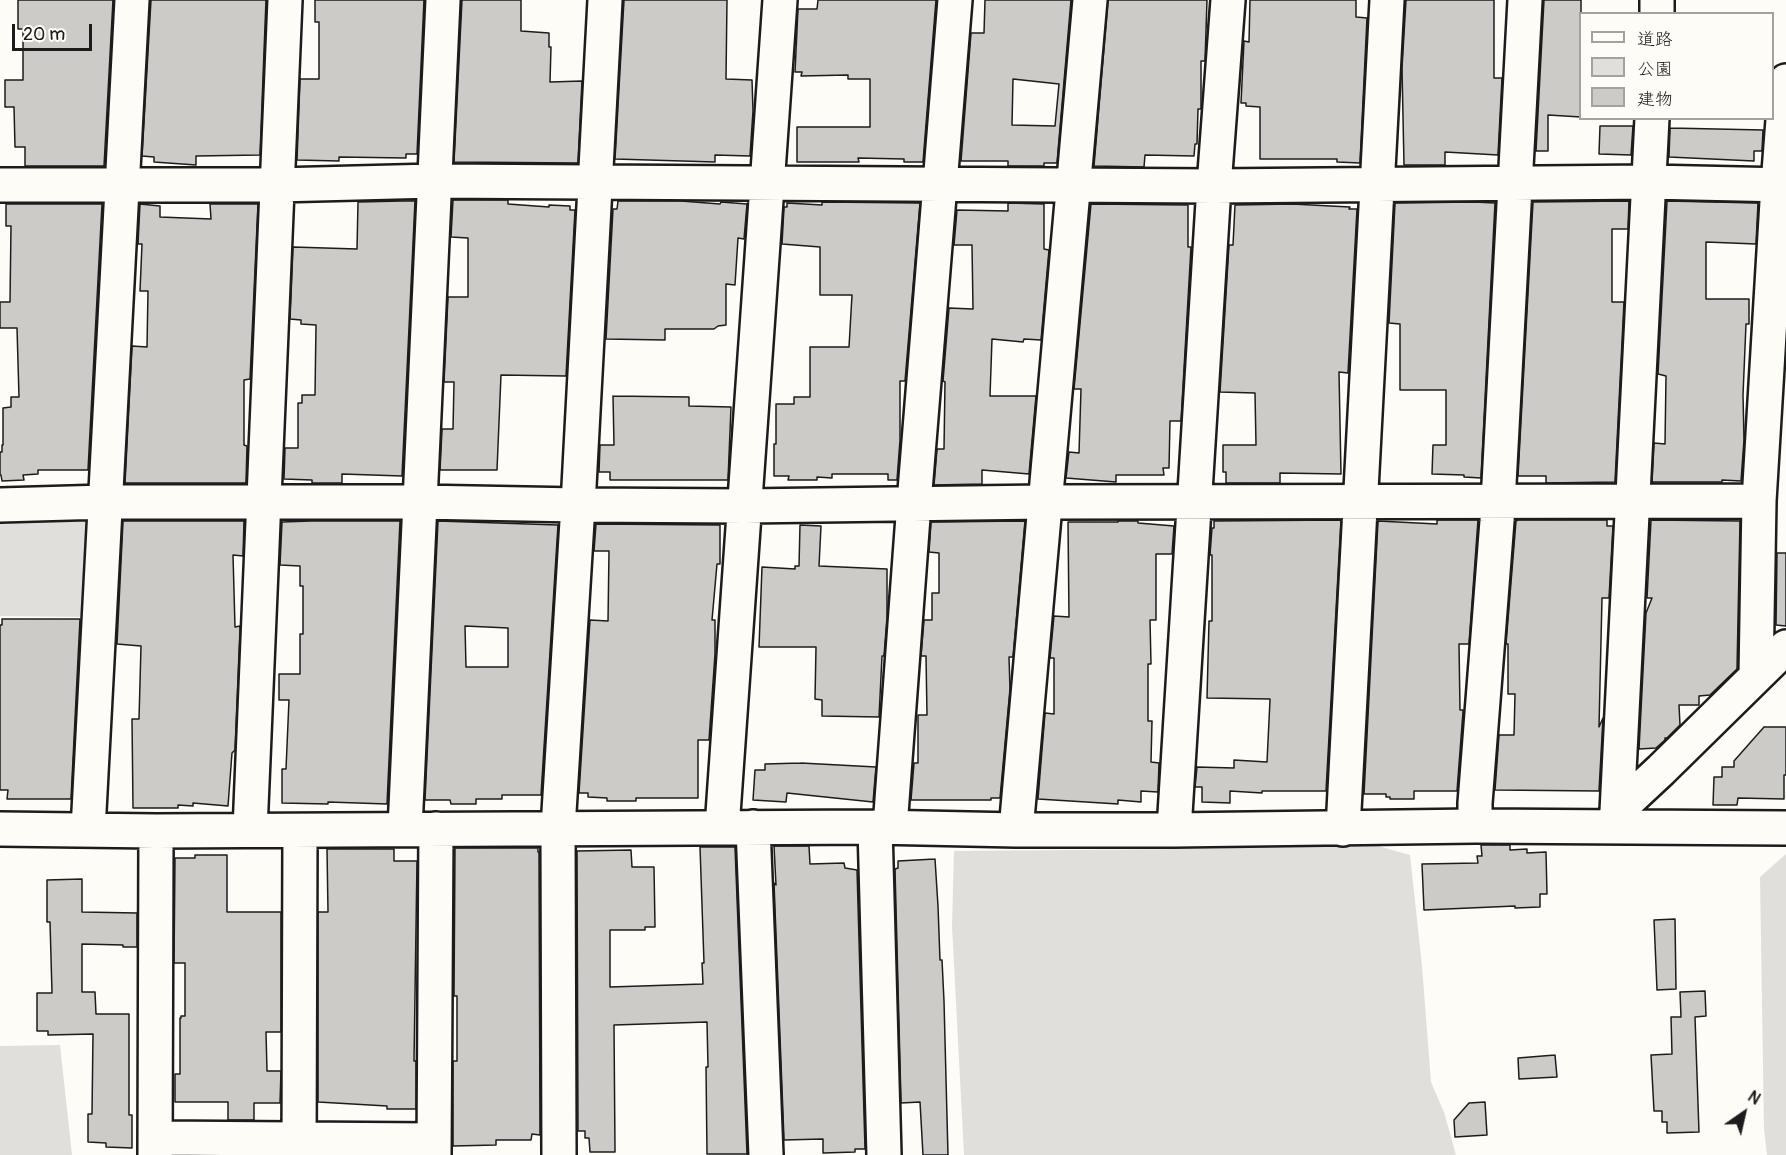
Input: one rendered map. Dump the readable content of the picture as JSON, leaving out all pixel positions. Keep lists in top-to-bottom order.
{
  "legend": ["道路", "公園", "建物"],
  "scale_bar": "20 m",
  "north": "top right"
}
